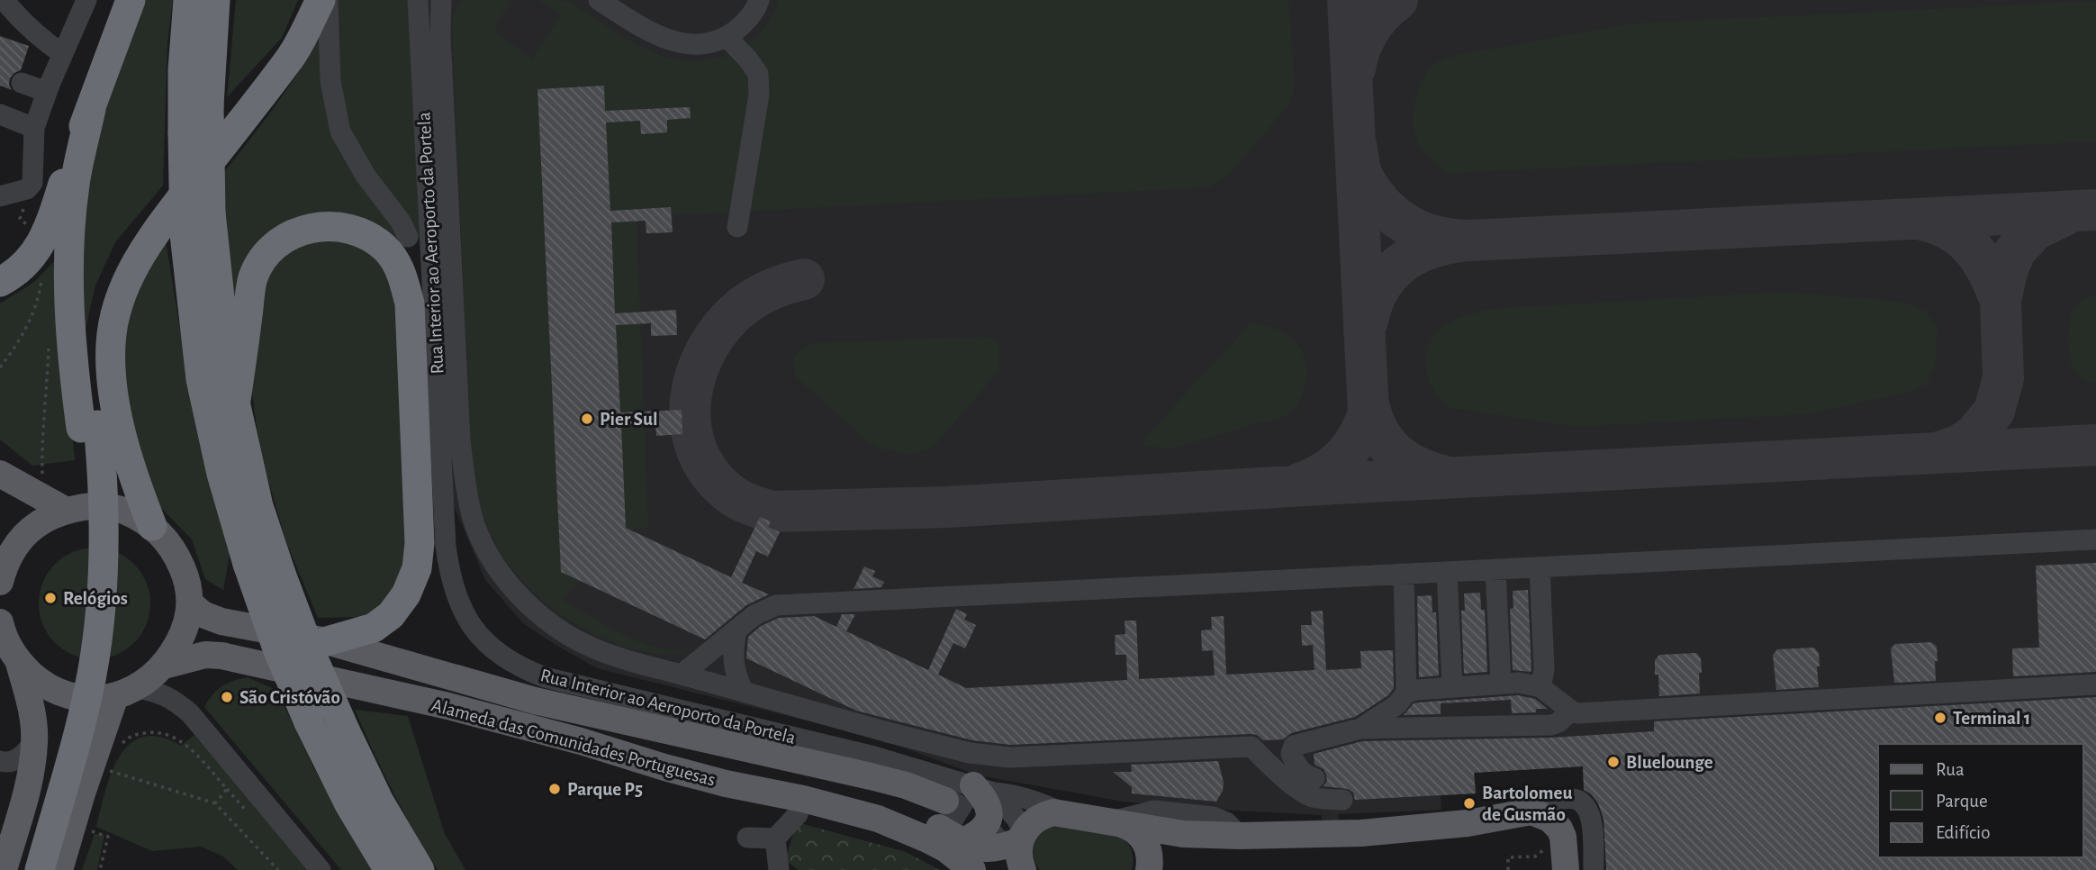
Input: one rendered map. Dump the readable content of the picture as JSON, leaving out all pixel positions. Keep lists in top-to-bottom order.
{
  "streets": {
    "main road": ["Rua Interior ao Aeroporto da Portela", "Alameda das Comunidades Portuguesas"]
  },
  "places": [
    "Pier Sul",
    "Relógios",
    "São Cristóvão",
    "Terminal 1",
    "Bluelounge",
    "Parque P5",
    "Bartolomeu de Gusmão"
  ],
  "legend": ["Rua", "Parque", "Edifício"]
}
